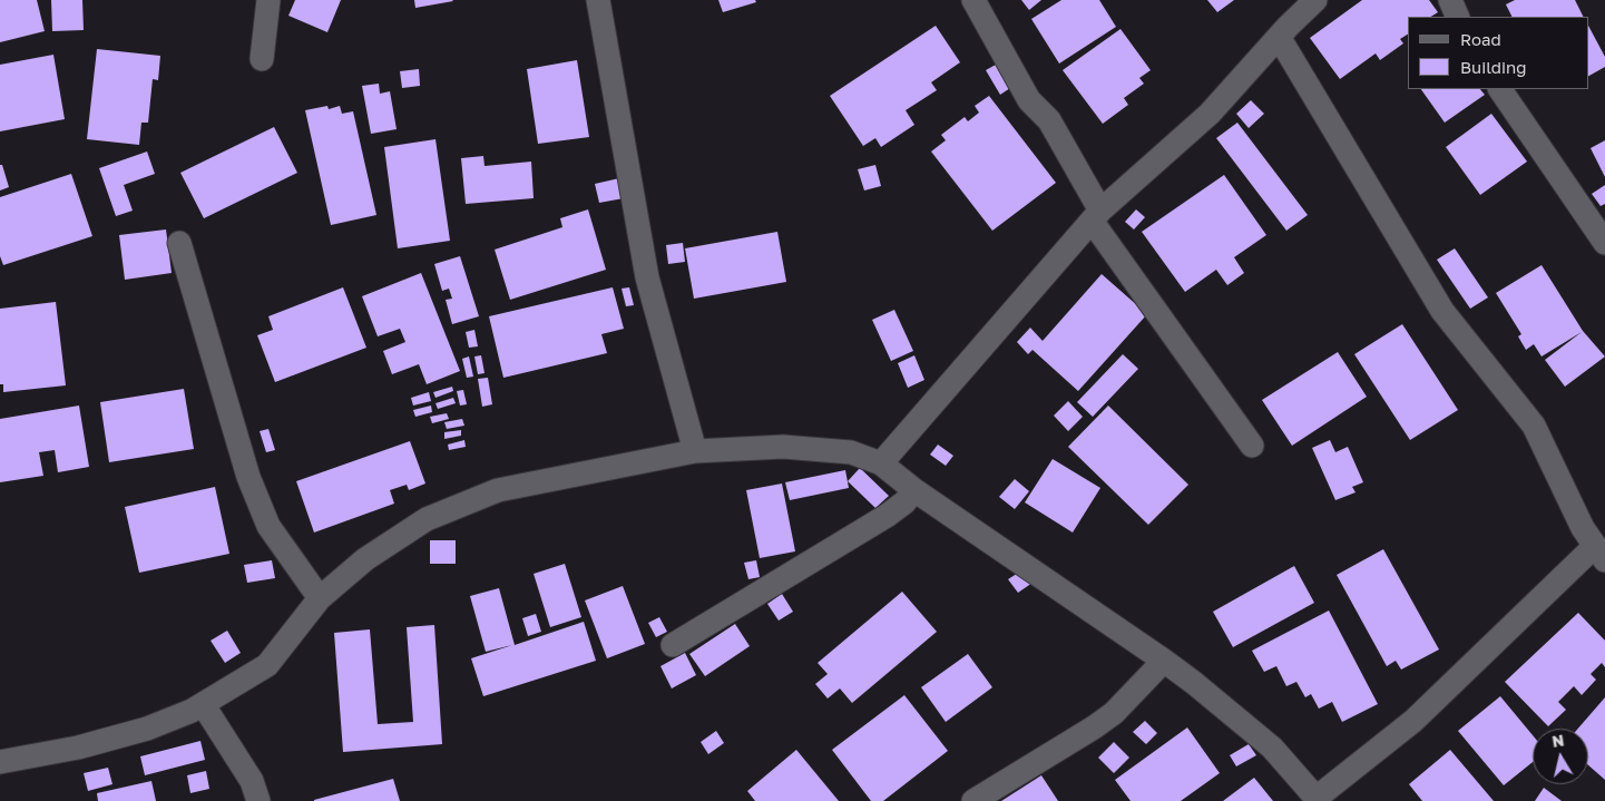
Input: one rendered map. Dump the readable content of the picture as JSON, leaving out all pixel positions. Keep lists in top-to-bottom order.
{
  "legend": ["Road", "Building"],
  "north": "top"
}
